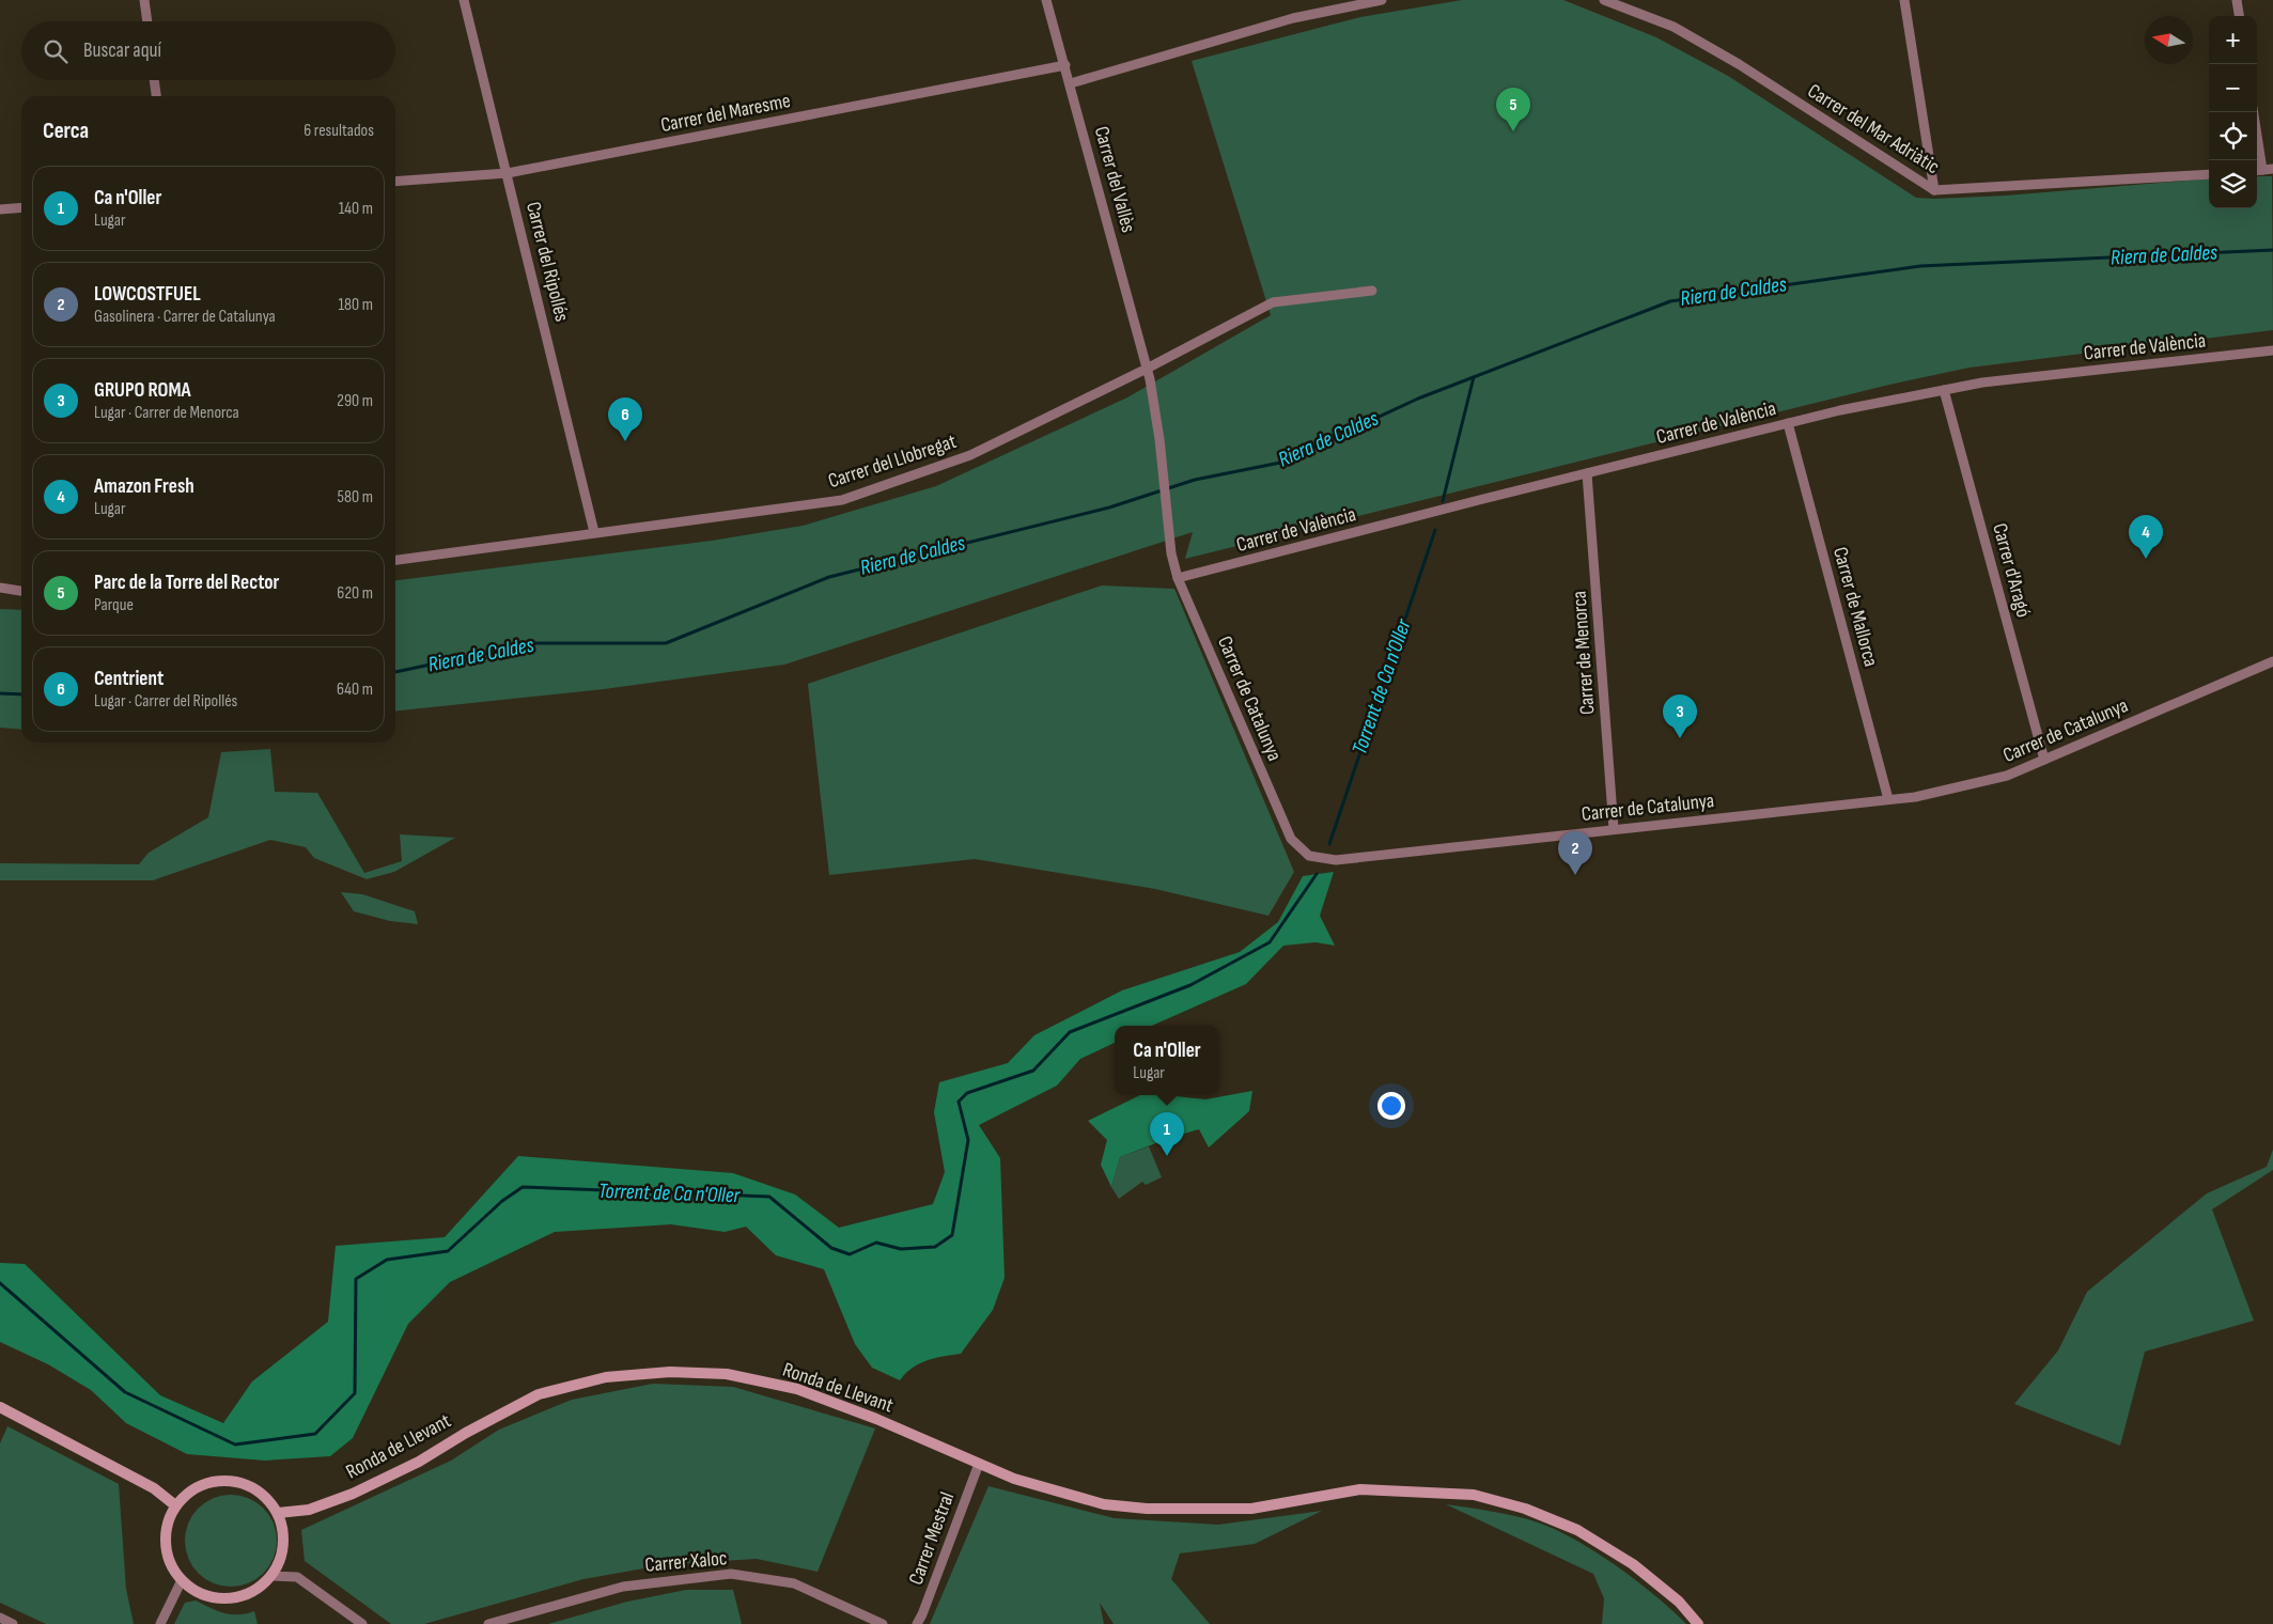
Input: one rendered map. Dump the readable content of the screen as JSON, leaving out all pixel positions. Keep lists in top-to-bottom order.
{
  "streets": {
    "main road": ["Ronda de Llevant"],
    "street": [
      "Carrer del Maresme",
      "Carrer del Mar Adriàtic",
      "Carrer del Vallès",
      "Carrer del Ripollés",
      "Carrer de València",
      "Carrer del Llobregat",
      "Carrer d'Aragó",
      "Carrer de Mallorca",
      "Carrer de Menorca",
      "Carrer de Catalunya",
      "Carrer Mestral",
      "Carrer Xaloc"
    ]
  },
  "crossings": [
    ["Carrer del Maresme", "Carrer del Vallès"],
    ["Carrer del Maresme", "Carrer del Ripollés"],
    ["Carrer del Vallès", "Carrer del Llobregat"],
    ["Carrer del Vallès", "Carrer de Catalunya"],
    ["Carrer del Ripollés", "Carrer del Llobregat"],
    ["Carrer de València", "Carrer d'Aragó"],
    ["Carrer de València", "Carrer de Mallorca"],
    ["Carrer de València", "Carrer de Menorca"],
    ["Carrer de València", "Carrer de Catalunya"],
    ["Carrer d'Aragó", "Carrer de Catalunya"],
    ["Carrer de Mallorca", "Carrer de Catalunya"],
    ["Carrer de Menorca", "Carrer de Catalunya"],
    ["Ronda de Llevant", "Carrer Mestral"]
  ],
  "water": ["Riera de Caldes", "Torrent de Ca n'Oller"],
  "north": "left",
  "page": {
    "map_buttons": ["+", "−"],
    "search": "Buscar aquí",
    "pins": [
      "5",
      "6",
      "4",
      "3",
      "2",
      "1"
    ],
    "heading": ["Cerca", "6 resultados"],
    "list": [
      {
        "mark": "1",
        "name": "Ca n'Oller",
        "note": "Lugar",
        "value": "140 m"
      },
      {
        "mark": "2",
        "name": "LOWCOSTFUEL",
        "note": "Gasolinera · Carrer de Catalunya",
        "value": "180 m"
      },
      {
        "mark": "3",
        "name": "GRUPO ROMA",
        "note": "Lugar · Carrer de Menorca",
        "value": "290 m"
      },
      {
        "mark": "4",
        "name": "Amazon Fresh",
        "note": "Lugar",
        "value": "580 m"
      },
      {
        "mark": "5",
        "name": "Parc de la Torre del Rector",
        "note": "Parque",
        "value": "620 m"
      },
      {
        "mark": "6",
        "name": "Centrient",
        "note": "Lugar · Carrer del Ripollés",
        "value": "640 m"
      }
    ],
    "popup": ["Ca n'Oller", "Lugar"]
  }
}
